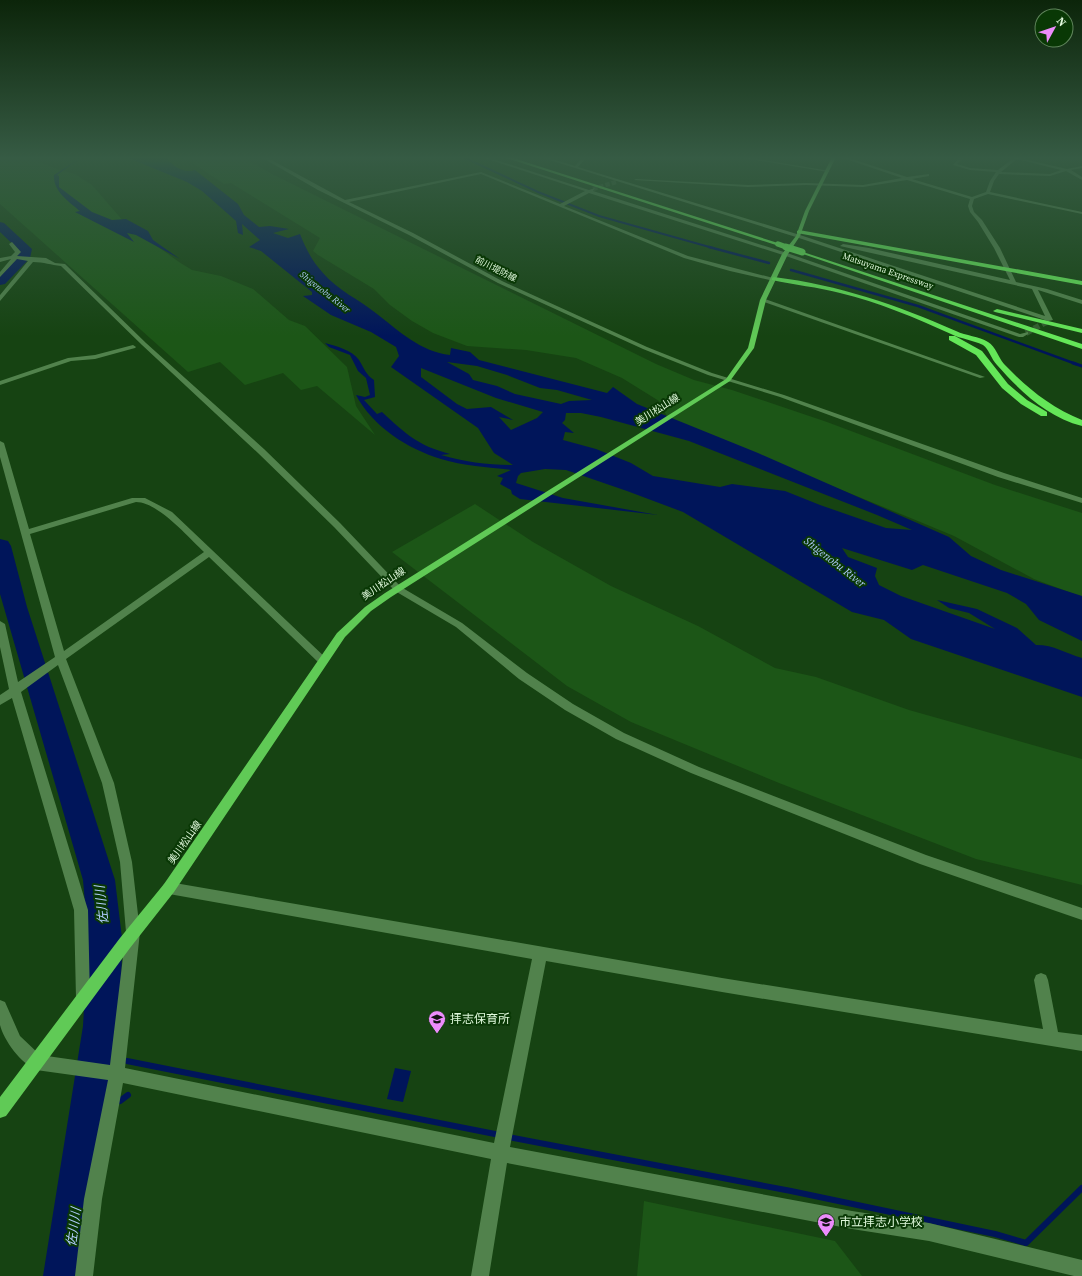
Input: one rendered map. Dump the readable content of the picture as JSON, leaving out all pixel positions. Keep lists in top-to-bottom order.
{
  "streets": {
    "highway": ["Matsuyama Expressway"],
    "main road": ["美川松山線"],
    "street": ["前川堤防線"]
  },
  "crossings": [
    ["前川堤防線", "美川松山線"]
  ],
  "water": ["Shigenobu River", "佐川川"],
  "places": {
    "school or university": ["拝志保育所", "市立拝志小学校"]
  },
  "north": "top right"
}
